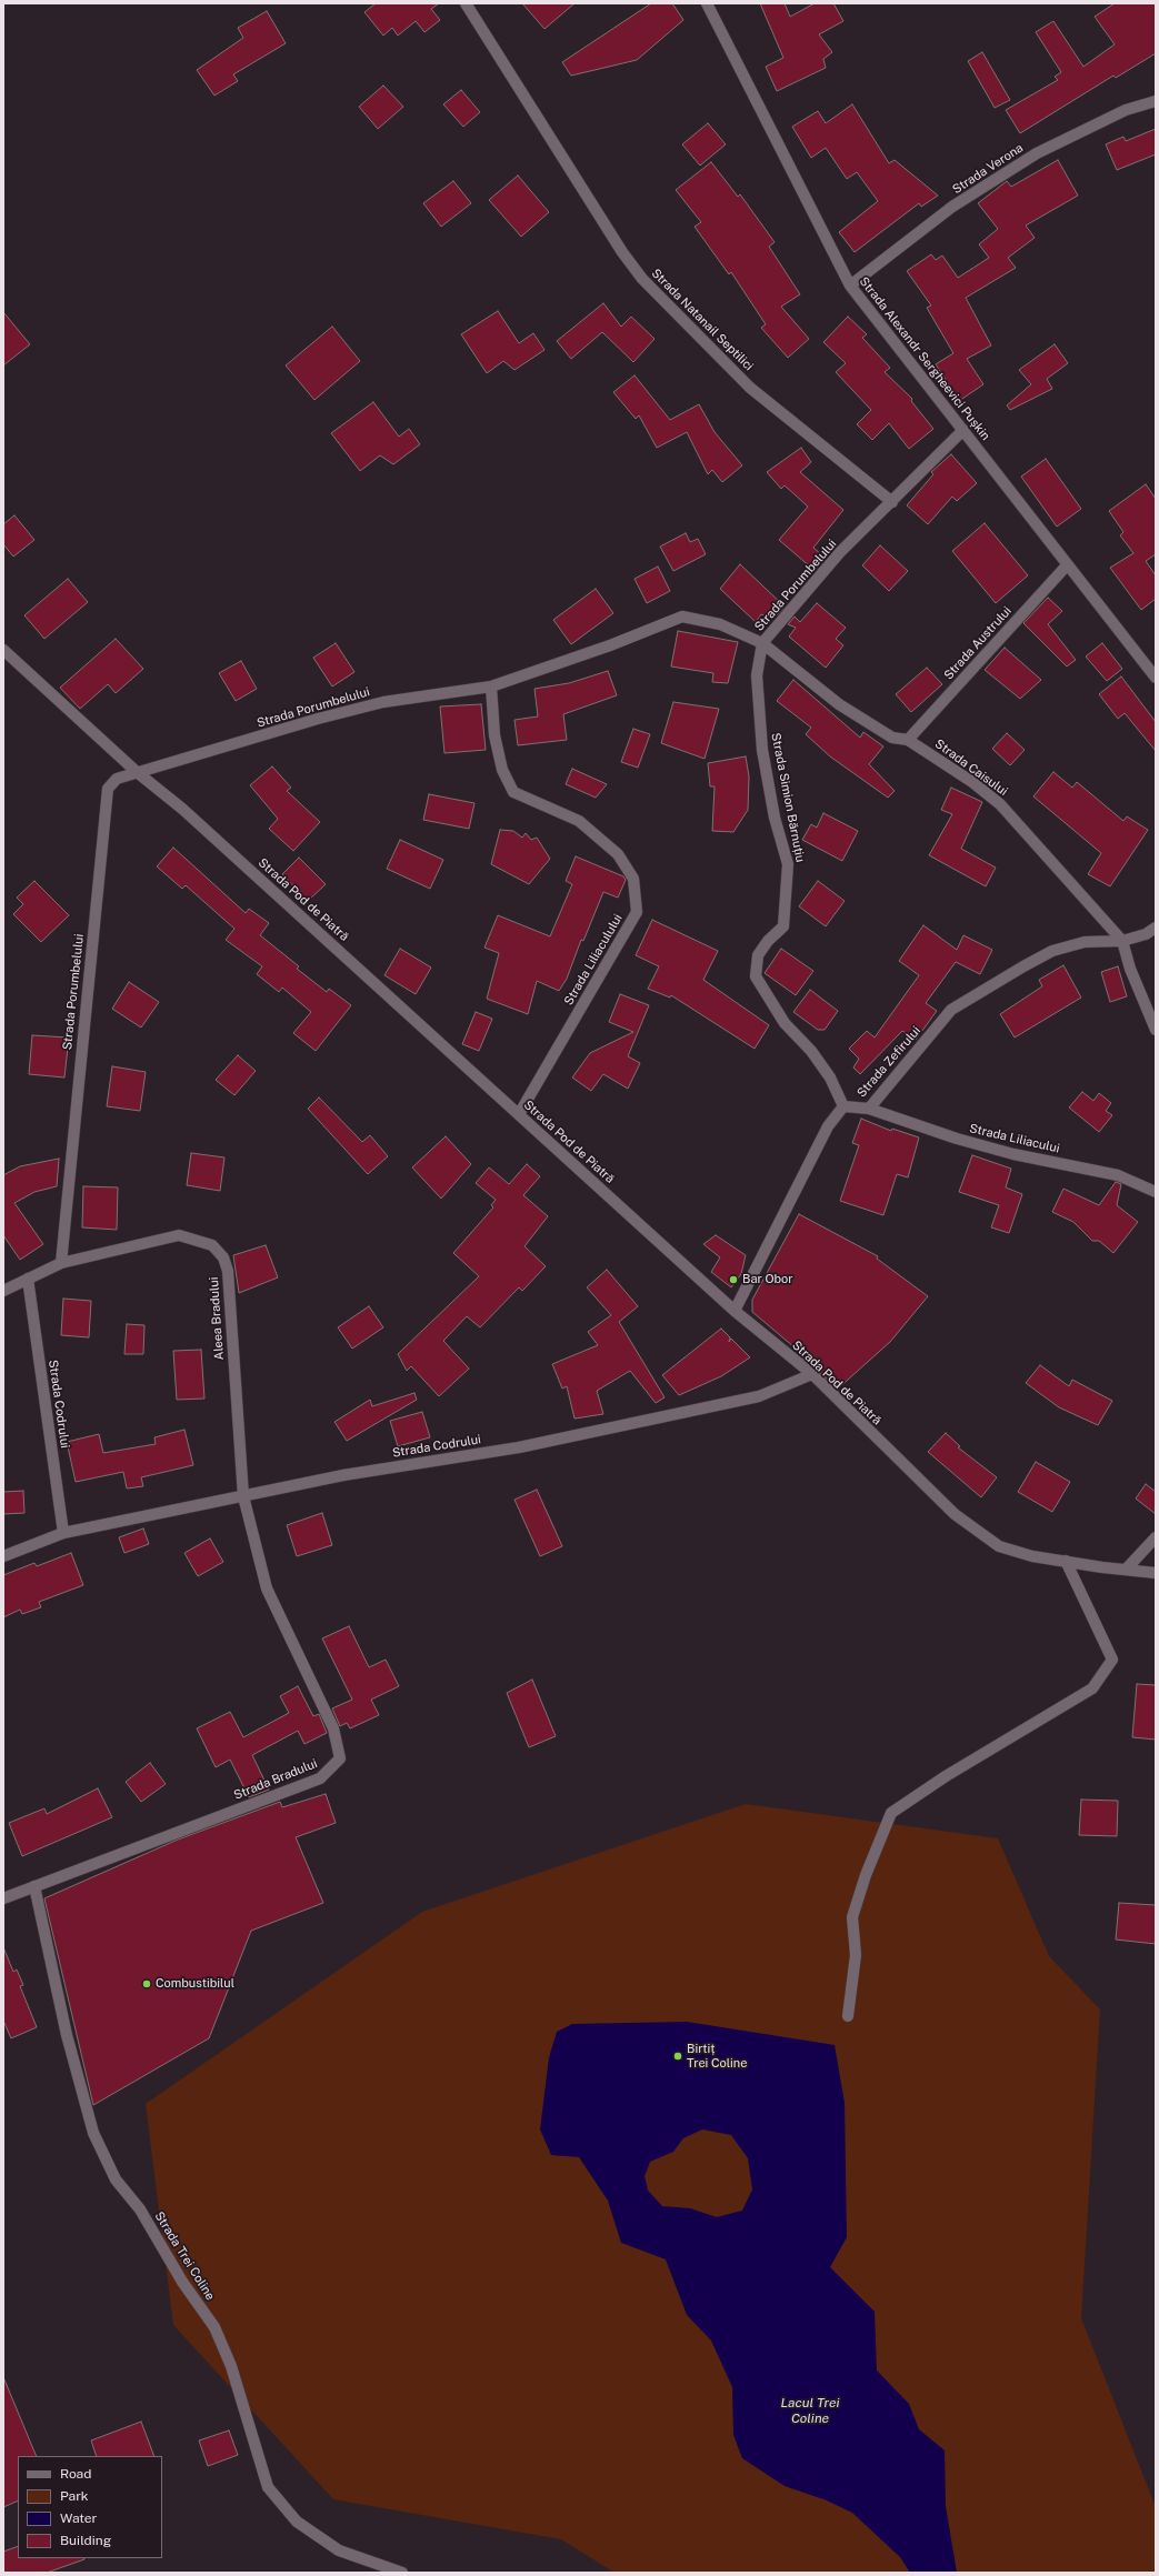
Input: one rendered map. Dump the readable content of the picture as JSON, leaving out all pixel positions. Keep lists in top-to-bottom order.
{
  "streets": {
    "street": [
      "Strada Verona",
      "Strada Natanail Septilici",
      "Strada Alexandr Sergheevici Pușkin",
      "Strada Porumbelului",
      "Strada Austrului",
      "Strada Caisului",
      "Strada Simion Bărnuțiu",
      "Strada Pod de Piatră",
      "Strada Liliaculului",
      "Strada Zefirului",
      "Strada Liliacului",
      "Aleea Bradului",
      "Strada Codrului",
      "Strada Bradului",
      "Strada Trei Coline"
    ]
  },
  "crossings": [
    ["Strada Verona", "Strada Alexandr Sergheevici Pușkin"],
    ["Strada Natanail Septilici", "Strada Porumbelului"],
    ["Strada Alexandr Sergheevici Pușkin", "Strada Porumbelului"],
    ["Strada Alexandr Sergheevici Pușkin", "Strada Austrului"],
    ["Strada Porumbelului", "Strada Caisului"],
    ["Strada Porumbelului", "Strada Simion Bărnuțiu"],
    ["Strada Porumbelului", "Strada Pod de Piatră"],
    ["Strada Porumbelului", "Strada Liliaculului"],
    ["Strada Porumbelului", "Aleea Bradului"],
    ["Strada Austrului", "Strada Caisului"],
    ["Strada Caisului", "Strada Simion Bărnuțiu"],
    ["Strada Caisului", "Strada Zefirului"],
    ["Strada Simion Bărnuțiu", "Strada Zefirului"],
    ["Strada Pod de Piatră", "Strada Liliaculului"],
    ["Strada Pod de Piatră", "Strada Codrului"],
    ["Strada Zefirului", "Strada Liliacului"],
    ["Aleea Bradului", "Strada Codrului"],
    ["Aleea Bradului", "Strada Bradului"],
    ["Strada Codrului", "Strada Bradului"],
    ["Strada Bradului", "Strada Trei Coline"]
  ],
  "water": ["Lacul Trei Coline"],
  "places": ["Bar Obor", "Combustibilul", "Birtiț Trei Coline"],
  "legend": [
    "Road",
    "Park",
    "Water",
    "Building"
  ]
}
